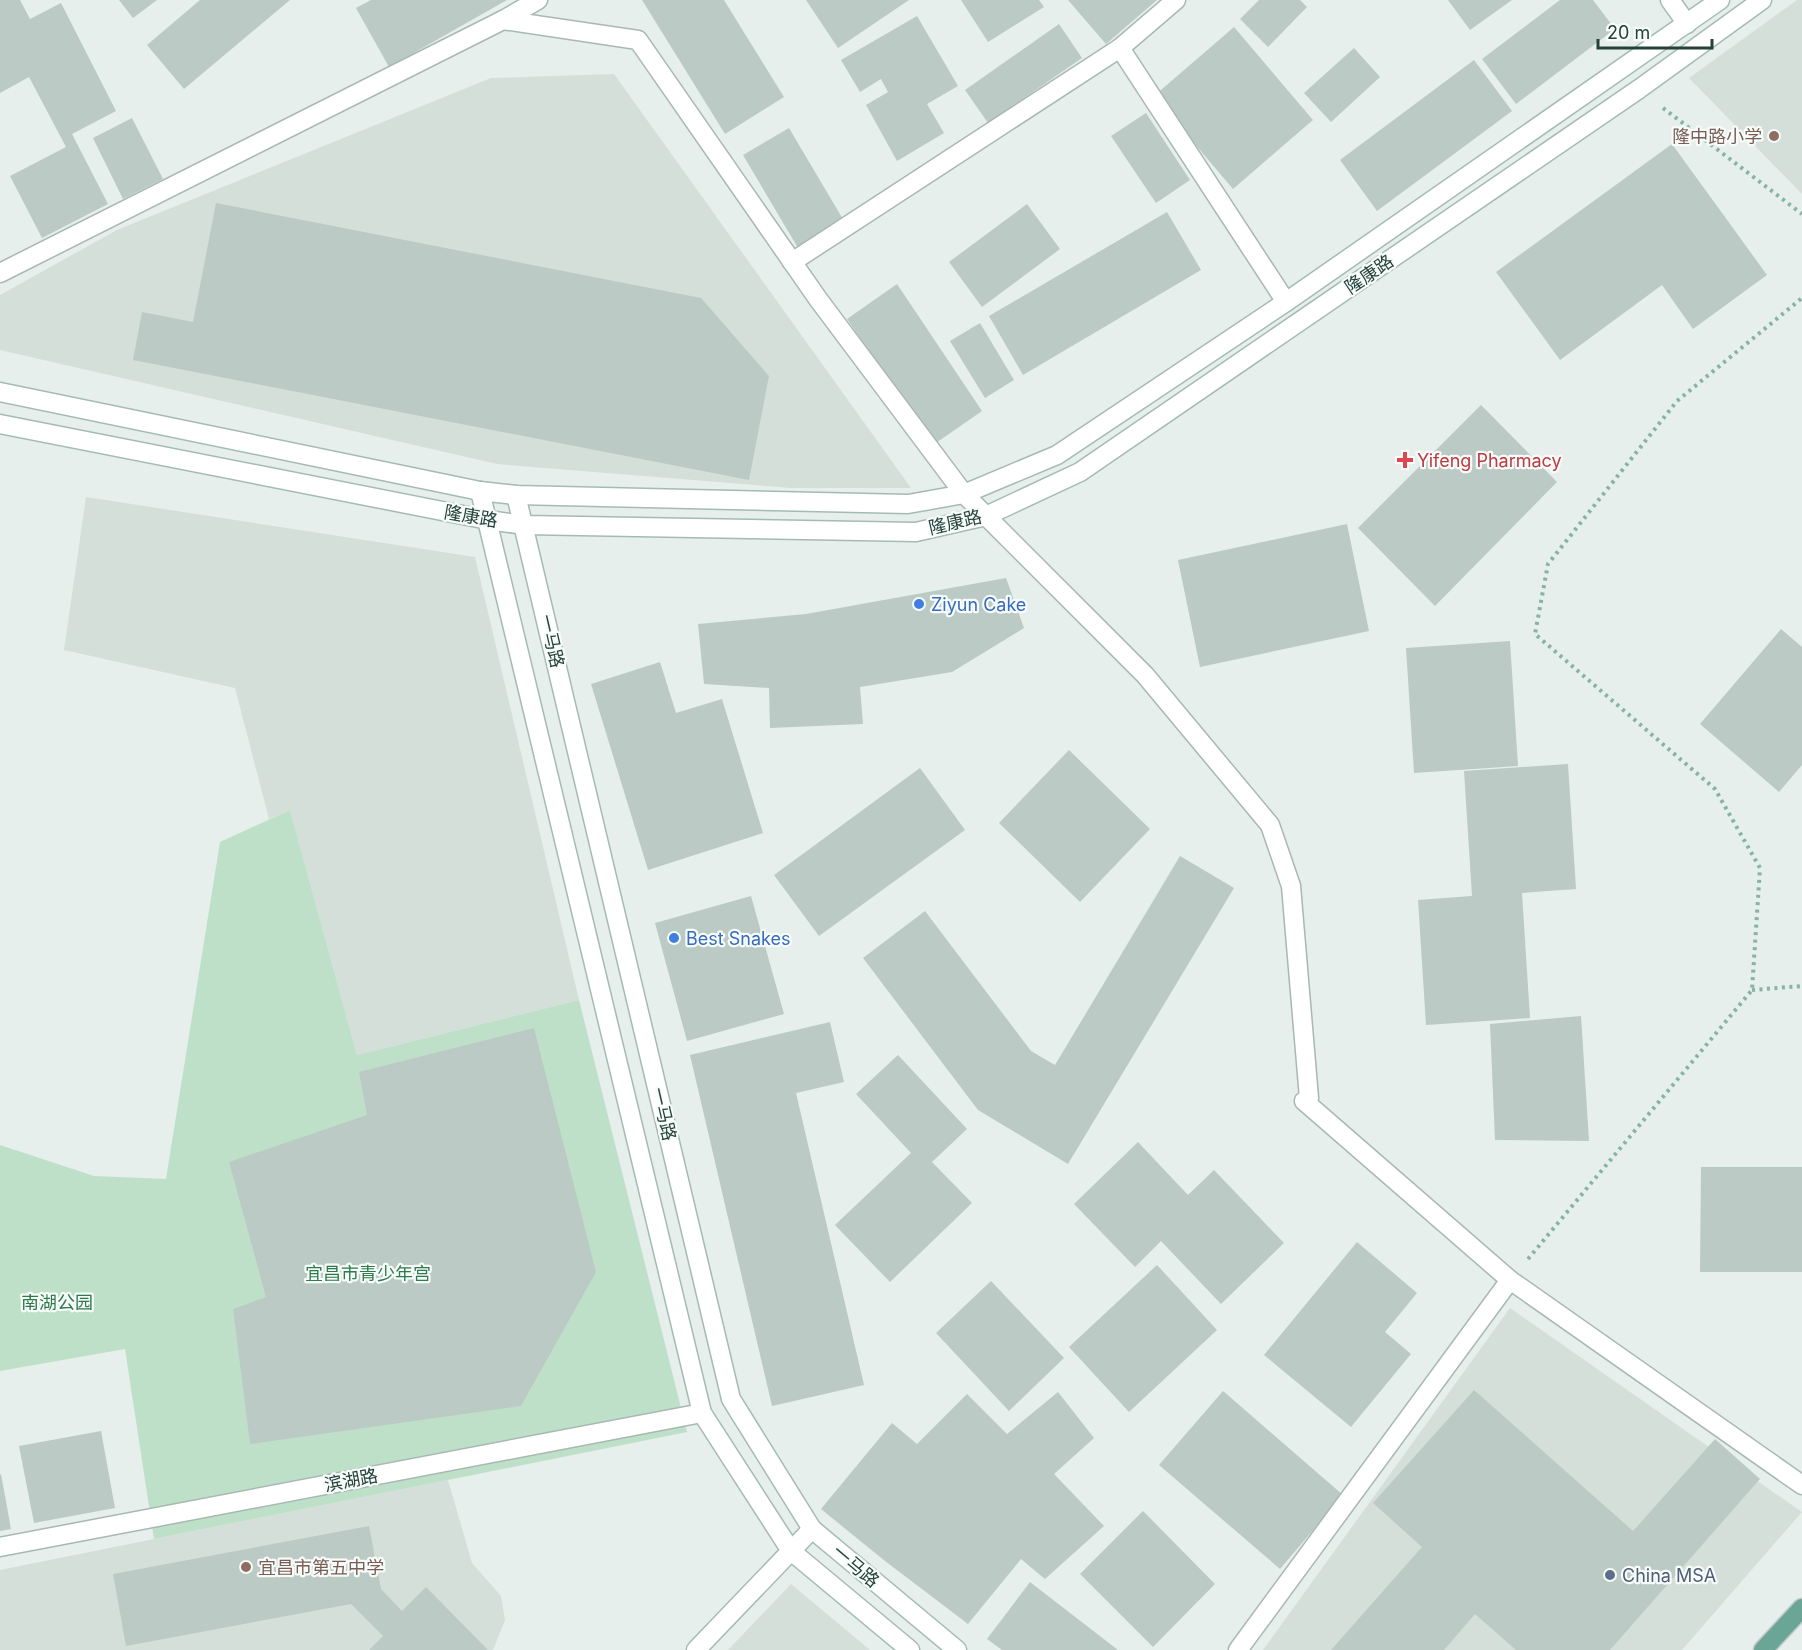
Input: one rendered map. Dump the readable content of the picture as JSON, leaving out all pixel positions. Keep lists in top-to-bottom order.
{
  "streets": {
    "main road": ["隆康路", "一马路", "滨湖路"]
  },
  "crossings": [
    ["隆康路", "一马路"],
    ["一马路", "滨湖路"]
  ],
  "parks": ["宜昌市青少年宫", "南湖公园"],
  "places": {
    "other": [
      "隆中路小学",
      "Ziyun Cake",
      "Best Snakes",
      "宜昌市第五中学",
      "China MSA"
    ],
    "health": ["Yifeng Pharmacy"]
  },
  "scale_bar": "20 m"
}
